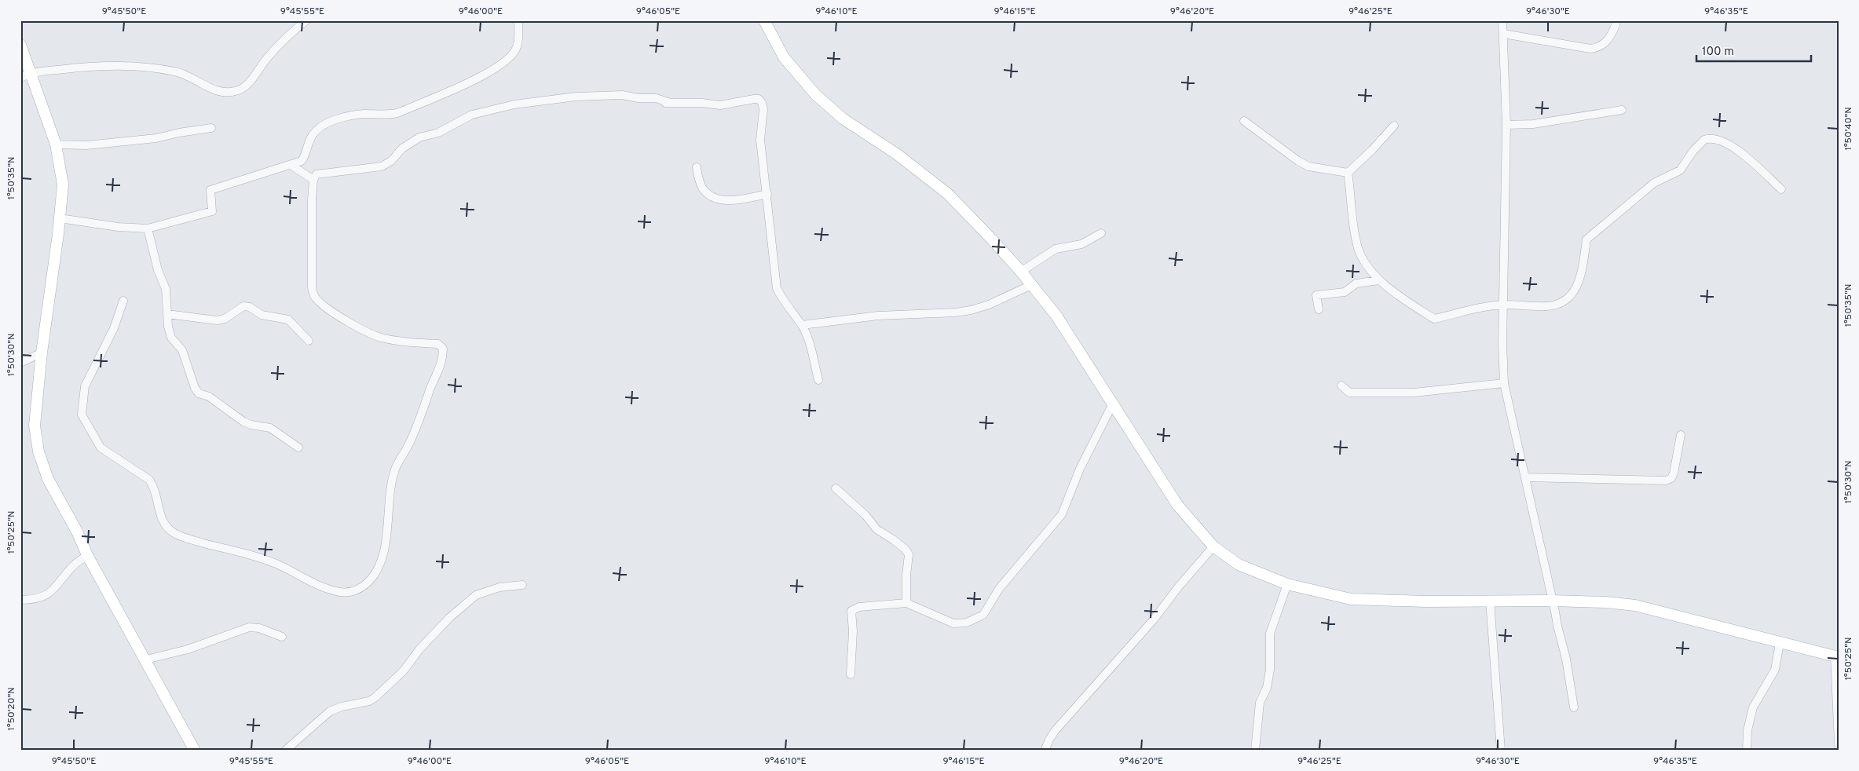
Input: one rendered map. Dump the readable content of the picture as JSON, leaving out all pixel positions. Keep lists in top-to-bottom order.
{
  "scale_bar": "100 m",
  "coordinates": [
    "9°45'50\"E",
    "9°45'55\"E",
    "9°46'00\"E",
    "9°46'05\"E",
    "9°46'10\"E",
    "9°46'15\"E",
    "9°46'20\"E",
    "9°46'25\"E",
    "9°46'30\"E",
    "9°46'35\"E",
    "1°50'40\"N",
    "1°50'35\"N",
    "1°50'30\"N",
    "1°50'25\"N",
    "1°50'20\"N"
  ]
}
